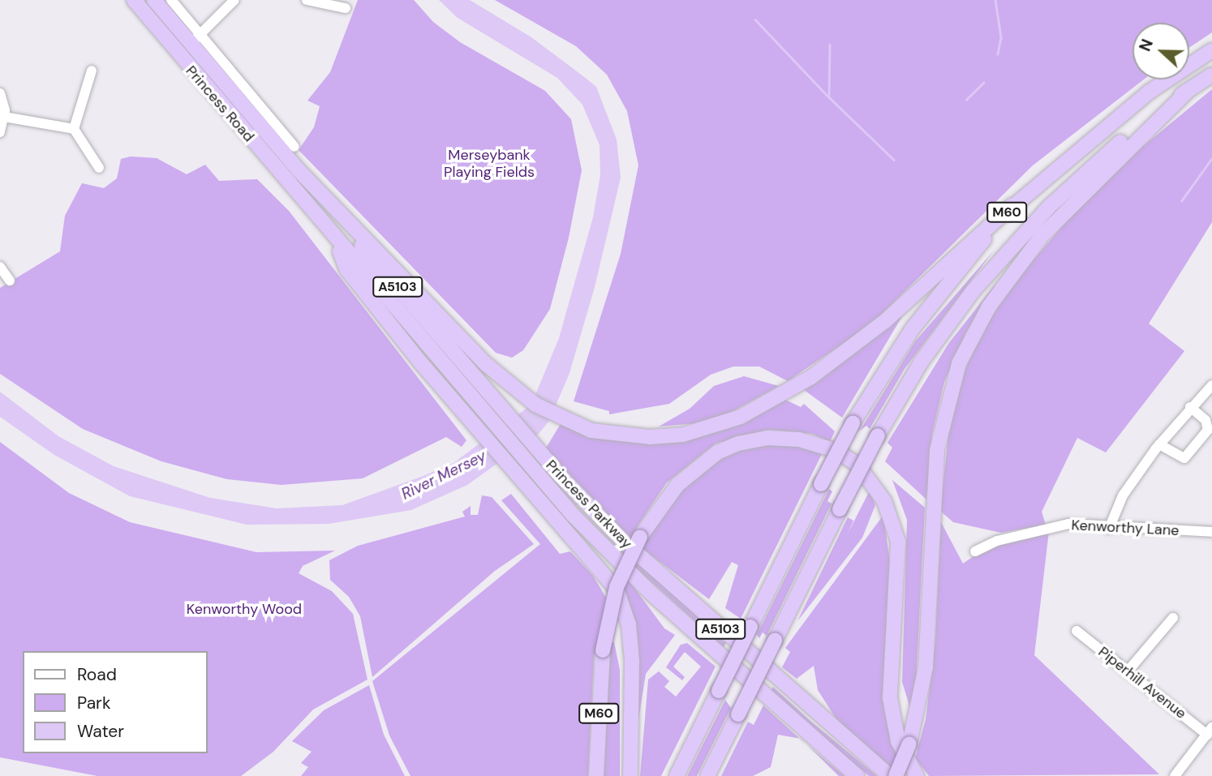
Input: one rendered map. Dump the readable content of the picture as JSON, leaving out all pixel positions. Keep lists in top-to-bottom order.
{
  "streets": {
    "highway": [
      "Princess Road",
      "M60",
      "A5103",
      "Princess Parkway"
    ],
    "street": ["Kenworthy Lane", "Piperhill Avenue"]
  },
  "crossings": [
    ["Princess Road", "M60"],
    ["Princess Road", "Princess Parkway"],
    ["M60", "Princess Parkway"]
  ],
  "water": ["River Mersey"],
  "parks": ["Merseybank Playing Fields", "Kenworthy Wood"],
  "legend": ["Road", "Park", "Water"],
  "north": "left"
}
